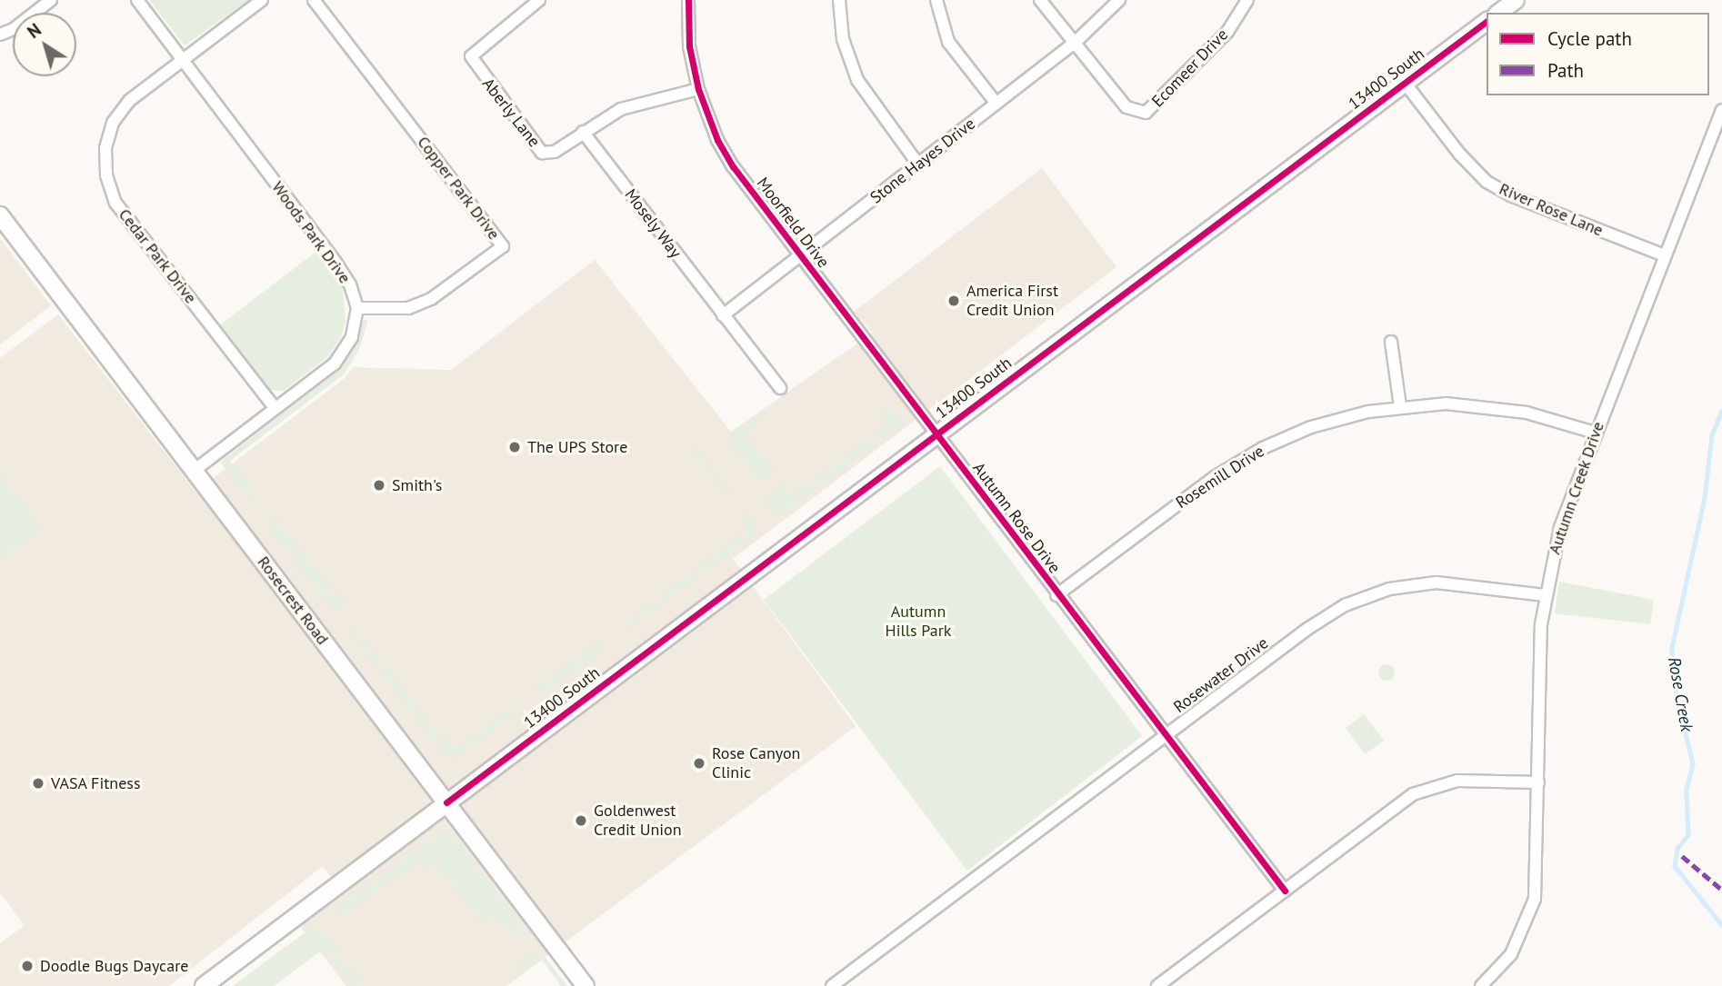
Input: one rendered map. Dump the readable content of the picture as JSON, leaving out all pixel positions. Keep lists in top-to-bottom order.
{
  "streets": {
    "main road": ["13400 South", "Rosecrest Road"],
    "street": [
      "Ecomeer Drive",
      "Aberly Lane",
      "Stone Hayes Drive",
      "Copper Park Drive",
      "River Rose Lane",
      "Moorfield Drive",
      "Mosely Way",
      "Woods Park Drive",
      "Cedar Park Drive",
      "Rosemill Drive",
      "Autumn Creek Drive",
      "Autumn Rose Drive",
      "Rosewater Drive"
    ]
  },
  "crossings": [
    ["Ecomeer Drive", "Stone Hayes Drive"],
    ["13400 South", "River Rose Lane"],
    ["13400 South", "Moorfield Drive"],
    ["13400 South", "Autumn Rose Drive"],
    ["13400 South", "Rosecrest Road"],
    ["Aberly Lane", "Moorfield Drive"],
    ["Aberly Lane", "Mosely Way"],
    ["Stone Hayes Drive", "Moorfield Drive"],
    ["Stone Hayes Drive", "Mosely Way"],
    ["Copper Park Drive", "Woods Park Drive"],
    ["River Rose Lane", "Autumn Creek Drive"],
    ["Moorfield Drive", "Autumn Rose Drive"],
    ["Woods Park Drive", "Cedar Park Drive"],
    ["Rosemill Drive", "Autumn Creek Drive"],
    ["Rosemill Drive", "Autumn Rose Drive"],
    ["Autumn Creek Drive", "Rosewater Drive"],
    ["Autumn Rose Drive", "Rosewater Drive"]
  ],
  "water": ["Rose Creek"],
  "parks": ["Autumn Hills Park"],
  "places": [
    "America First Credit Union",
    "The UPS Store",
    "Smith's",
    "Rose Canyon Clinic",
    "VASA Fitness",
    "Goldenwest Credit Union",
    "Doodle Bugs Daycare"
  ],
  "legend": ["Cycle path", "Path"],
  "north": "top left"
}
